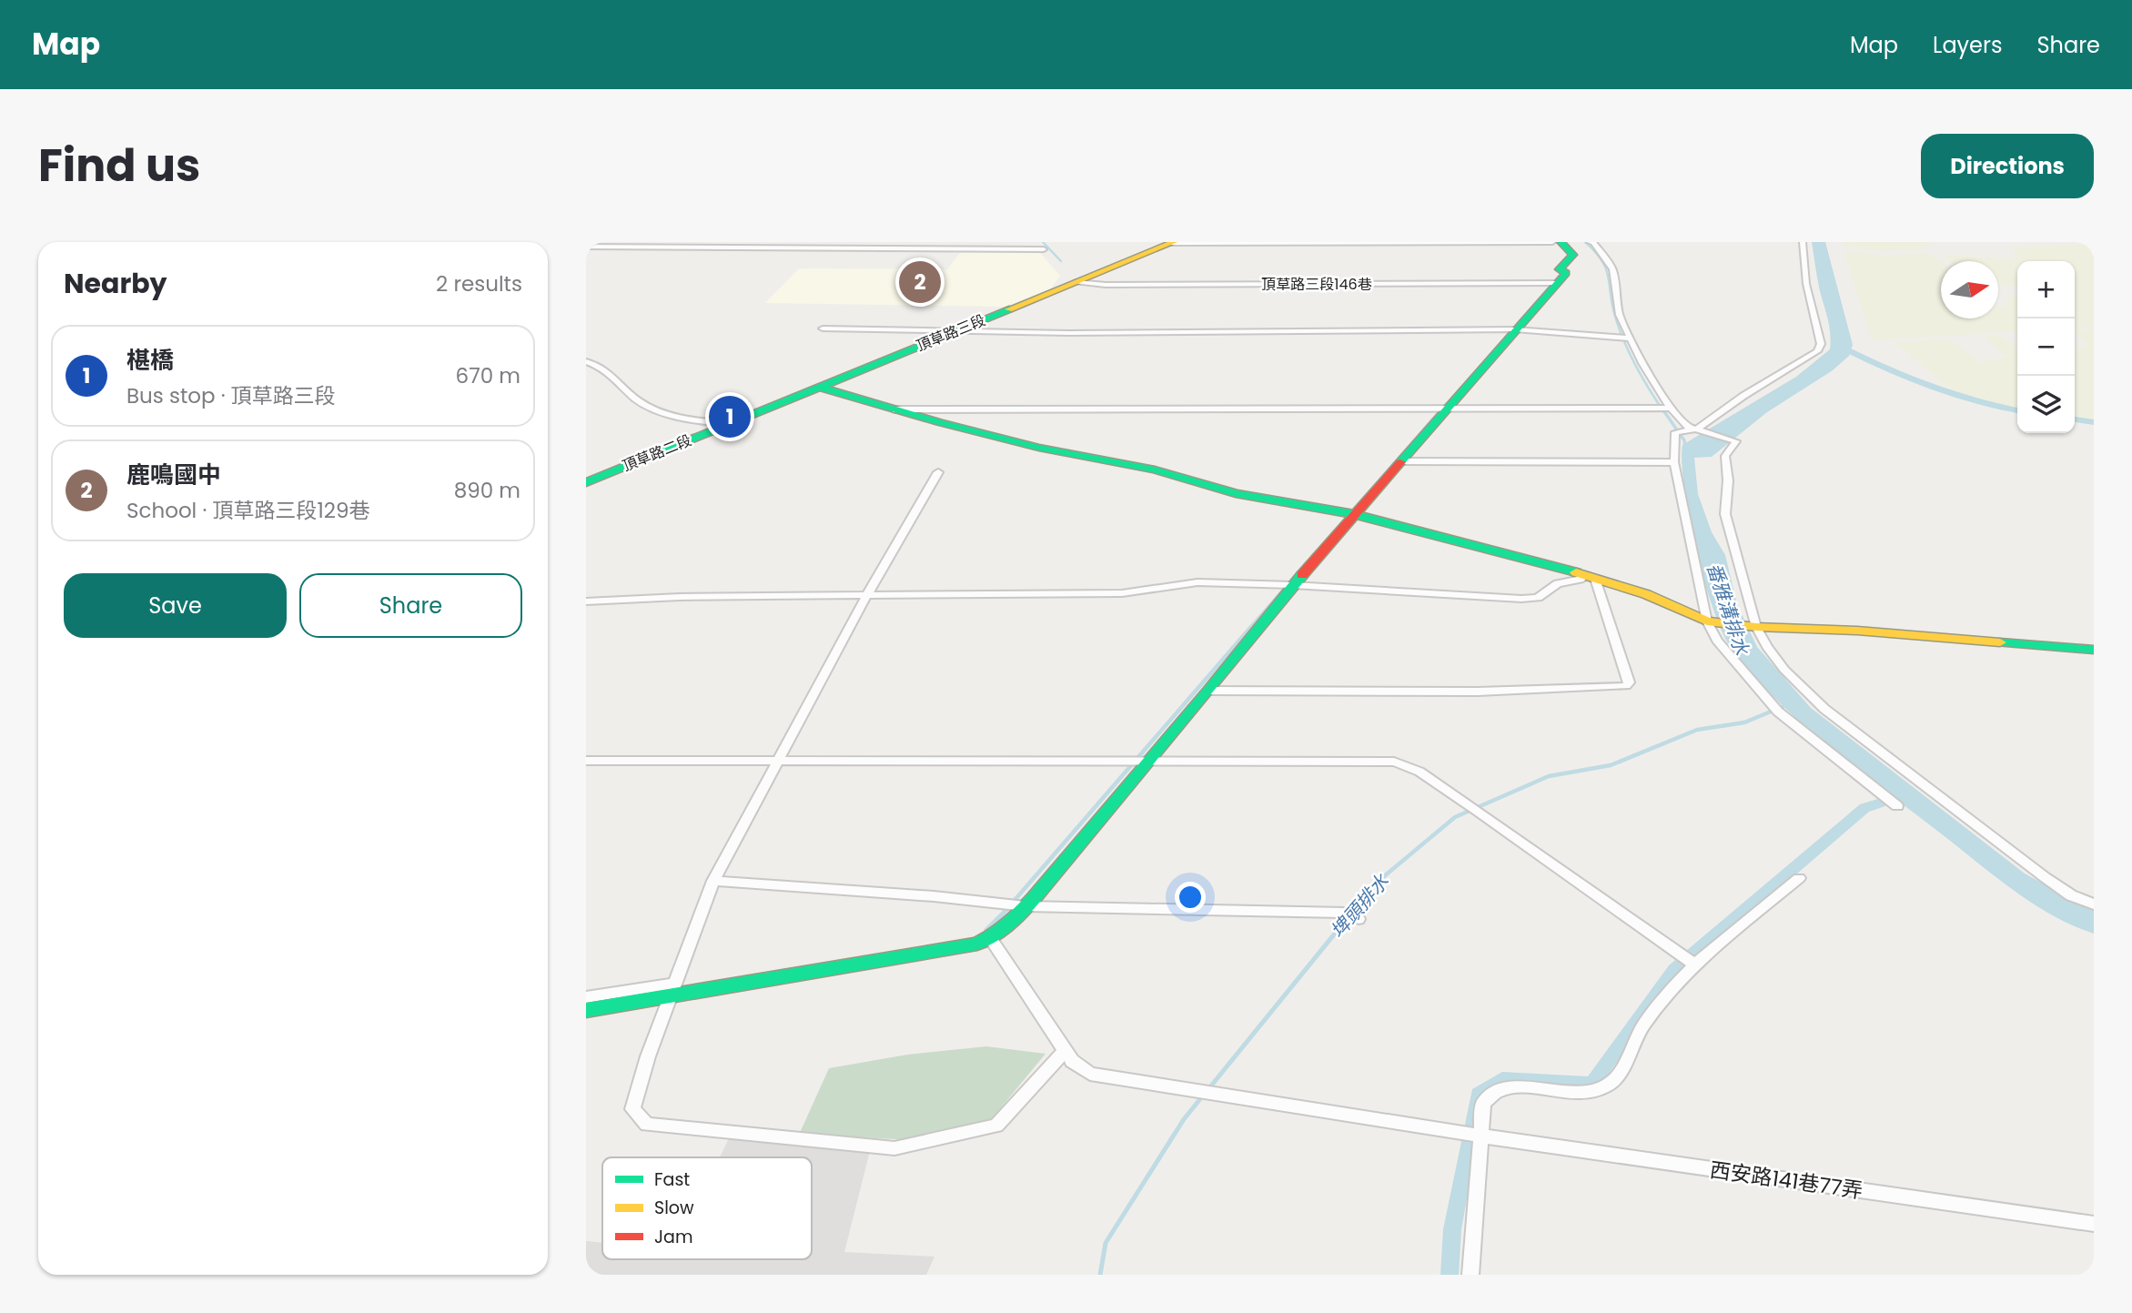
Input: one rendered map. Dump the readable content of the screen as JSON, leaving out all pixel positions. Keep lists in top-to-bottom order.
{
  "streets": {
    "street": [
      "頂草路三段146巷",
      "頂草路三段",
      "頂草路二段",
      "西安路141巷77弄"
    ]
  },
  "crossings": [
    ["頂草路三段146巷", "頂草路三段"],
    ["頂草路三段", "頂草路二段"]
  ],
  "water": ["番雅溝排水", "埤頭排水"],
  "legend": ["Fast", "Slow", "Jam"],
  "north": "right",
  "page": {
    "header": "Map",
    "nav": ["Map", "Layers", "Share"],
    "title": "Find us",
    "buttons": [
      "Directions",
      ["Save", "Share"]
    ],
    "heading": ["Nearby", "2 results"],
    "pins": ["2", "1"],
    "map_buttons": ["+", "−"],
    "list": [
      {
        "mark": "1",
        "name": "椹橋",
        "note": "Bus stop · 頂草路三段",
        "value": "670 m"
      },
      {
        "mark": "2",
        "name": "鹿鳴國中",
        "note": "School · 頂草路三段129巷",
        "value": "890 m"
      }
    ]
  }
}
